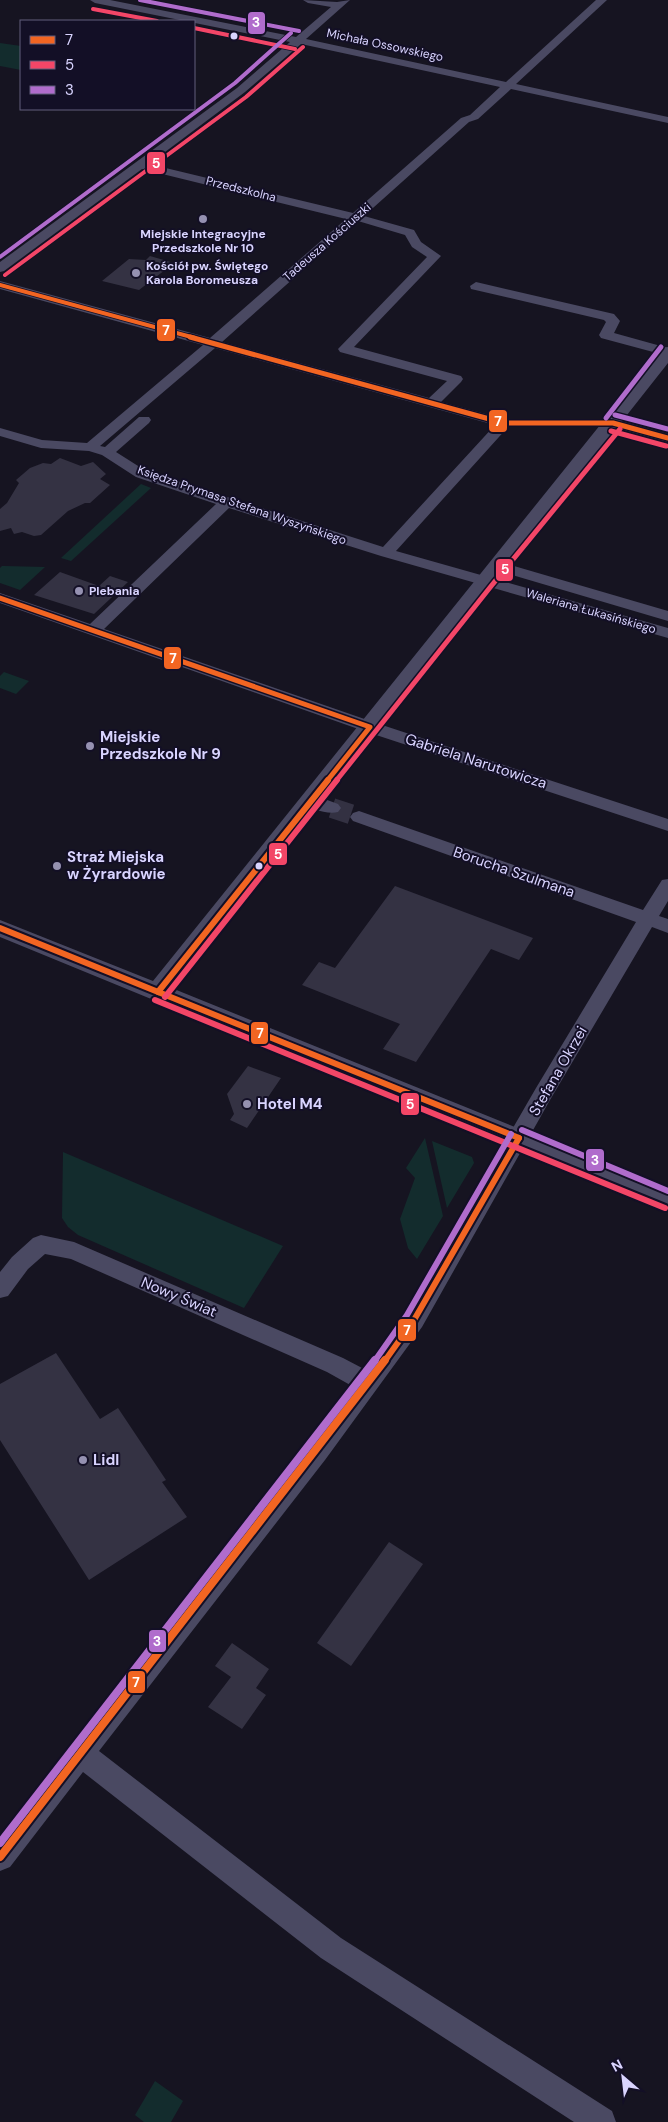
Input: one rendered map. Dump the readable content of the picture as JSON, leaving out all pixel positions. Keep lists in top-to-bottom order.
{
  "streets": {
    "street": [
      "Michała Ossowskiego",
      "Przedszkolna",
      "Tadeusza Kościuszki",
      "Księdza Prymasa Stefana Wyszyńskiego",
      "Waleriana Łukasińskiego",
      "Gabriela Narutowicza",
      "Borucha Szulmana",
      "Stefana Okrzei",
      "Nowy Świat"
    ]
  },
  "crossings": [
    ["Michała Ossowskiego", "Tadeusza Kościuszki"],
    ["Przedszkolna", "Tadeusza Kościuszki"],
    ["Tadeusza Kościuszki", "Księdza Prymasa Stefana Wyszyńskiego"],
    ["Księdza Prymasa Stefana Wyszyńskiego", "Waleriana Łukasińskiego"],
    ["Borucha Szulmana", "Stefana Okrzei"],
    ["Stefana Okrzei", "Nowy Świat"]
  ],
  "places": [
    "Miejskie Integracyjne Przedszkole Nr 10",
    "Kościół pw. Świętego Karola Boromeusza",
    "Plebania",
    "Miejskie Przedszkole Nr 9",
    "Straż Miejska w Żyrardowie",
    "Hotel M4",
    "Lidl"
  ],
  "lines": ["transit line 3", "transit line 5", "transit line 7"],
  "legend": ["7", "5", "3"],
  "north": "top left"
}
